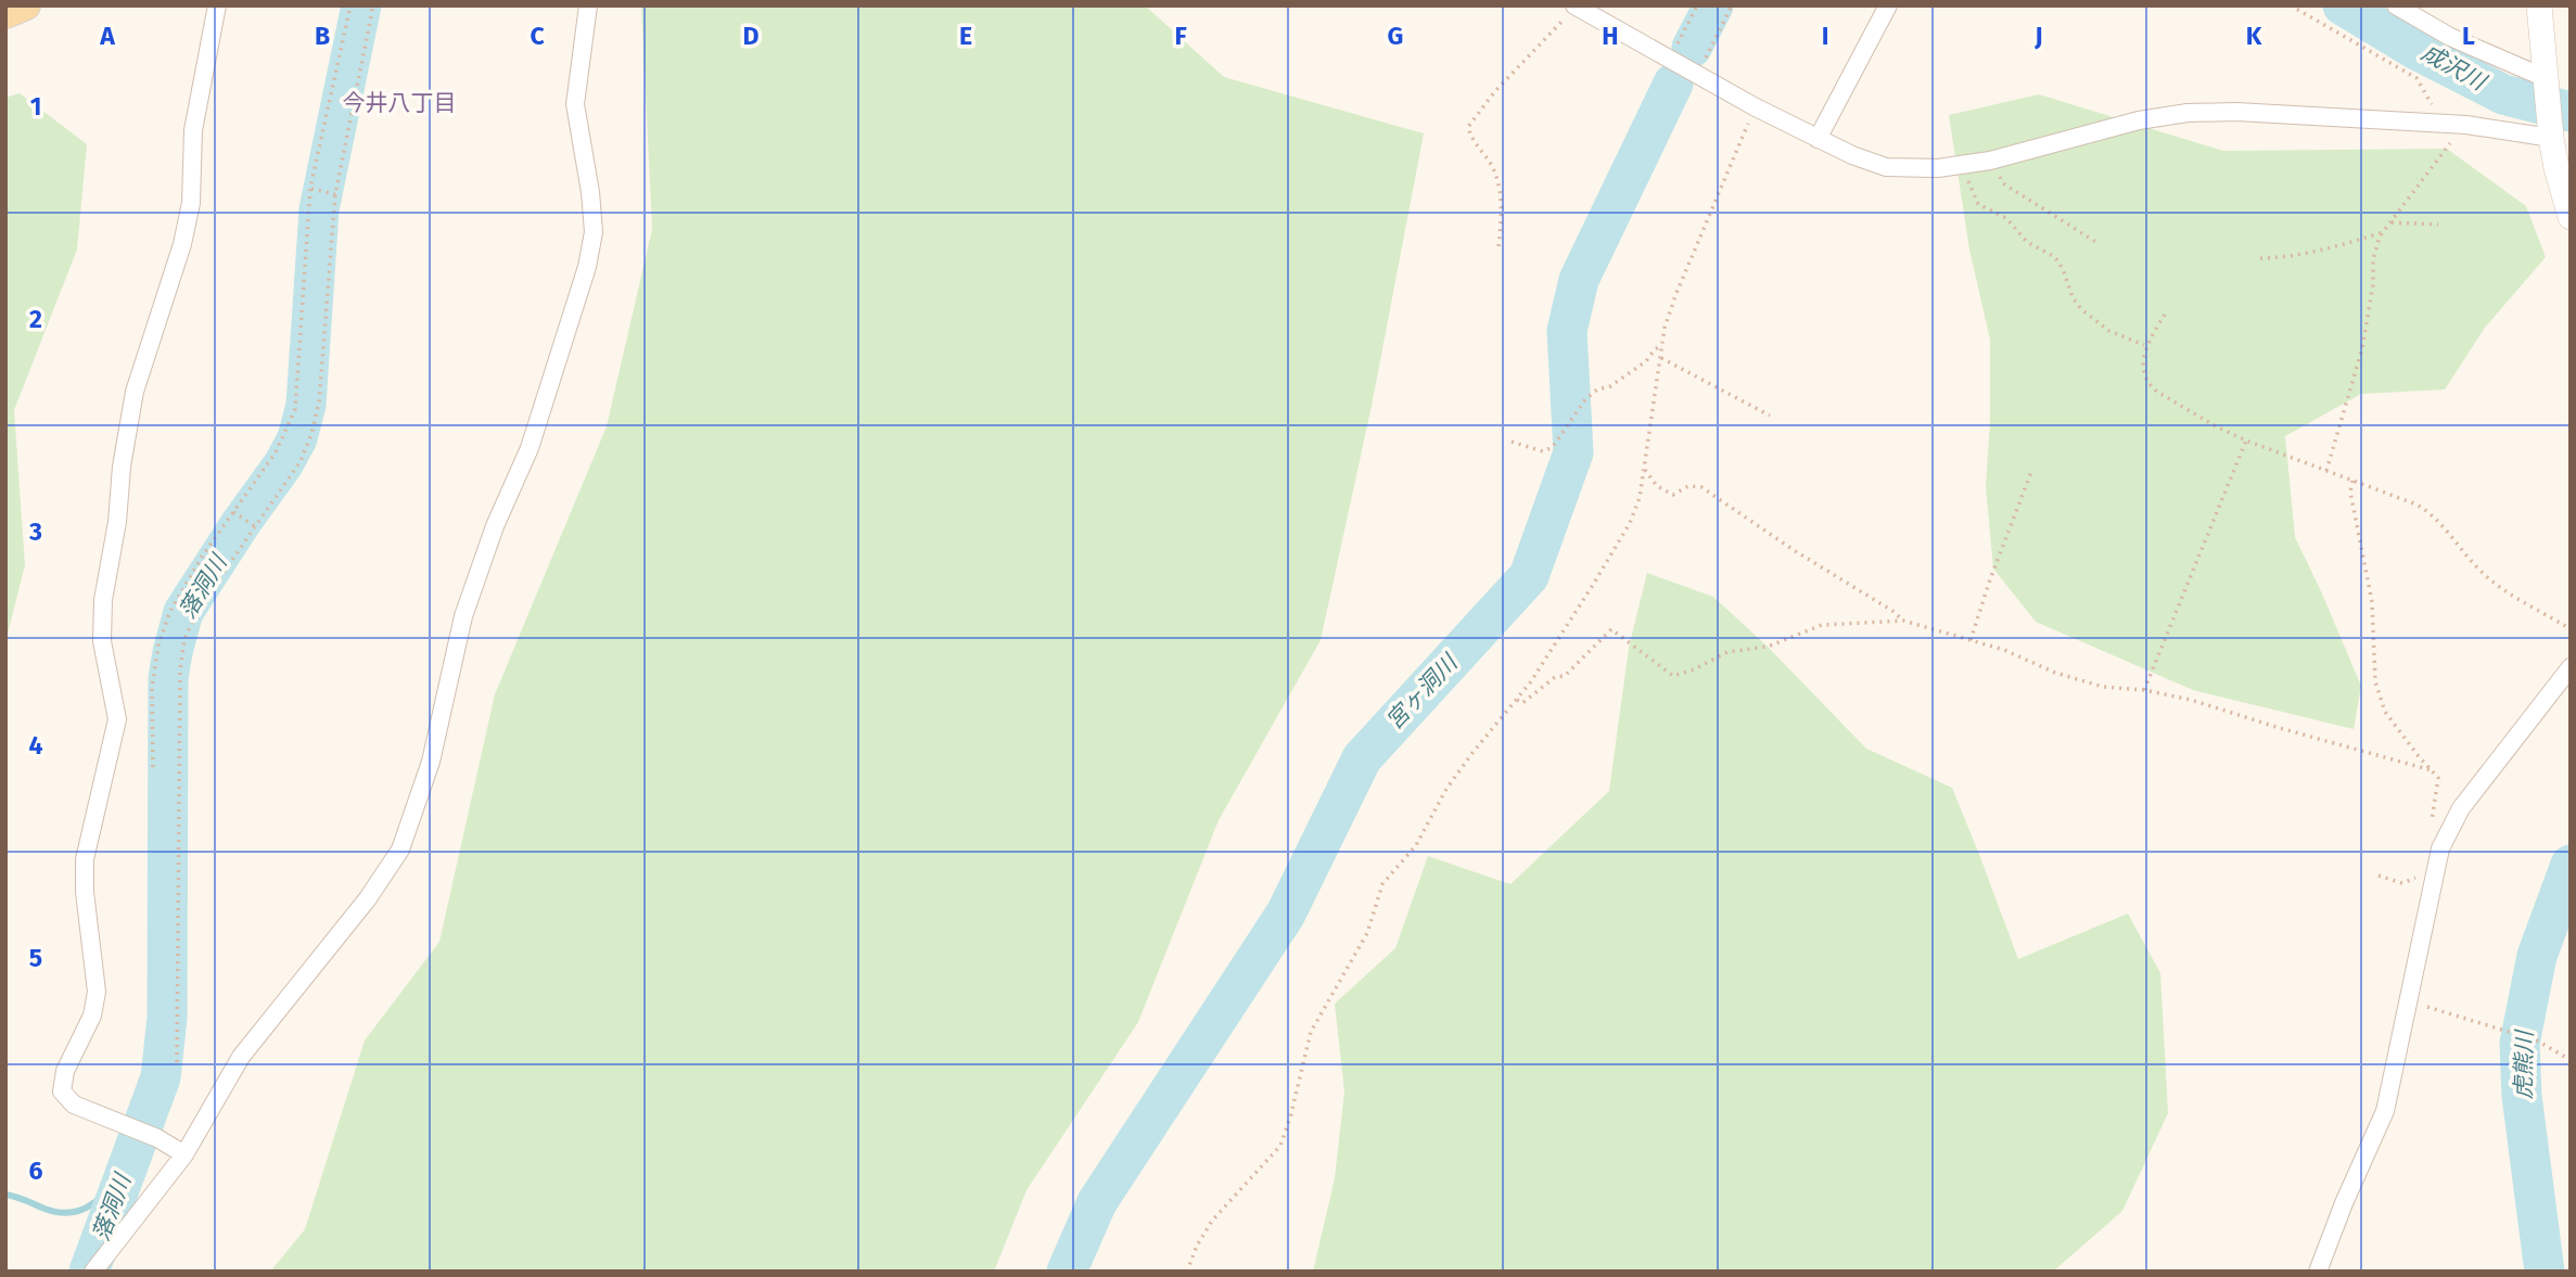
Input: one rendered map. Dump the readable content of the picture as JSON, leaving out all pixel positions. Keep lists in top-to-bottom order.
{
  "districts": ["今井八丁目"],
  "water": [
    "成沢川",
    "落洞川",
    "宮ヶ洞川",
    "虎熊川"
  ],
  "grid": {
    "columns": [
      "A",
      "B",
      "C",
      "D",
      "E",
      "F",
      "G",
      "H",
      "I",
      "J",
      "K",
      "L"
    ],
    "rows": [
      "1",
      "2",
      "3",
      "4",
      "5",
      "6"
    ]
  }
}
